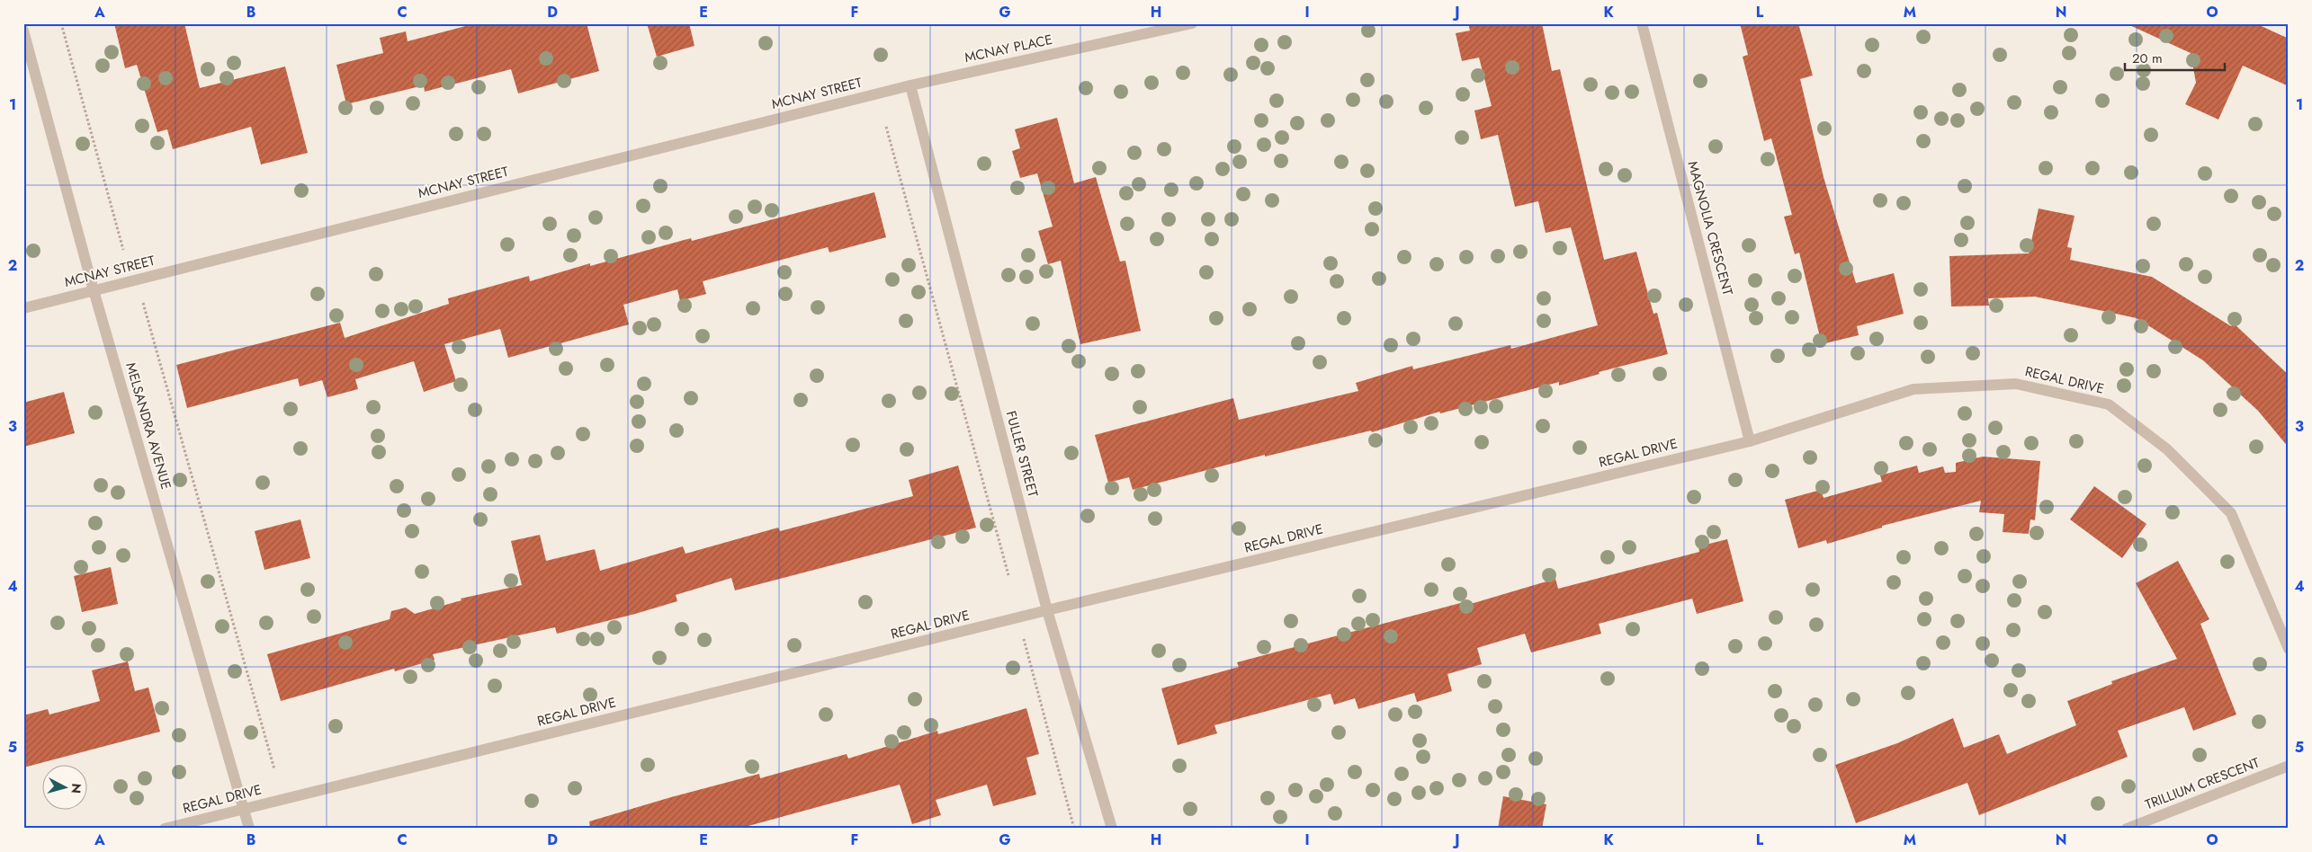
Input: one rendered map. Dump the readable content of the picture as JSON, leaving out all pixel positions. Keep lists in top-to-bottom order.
{
  "streets": {
    "street": [
      "MCNAY PLACE",
      "MCNAY STREET",
      "MAGNOLIA CRESCENT",
      "REGAL DRIVE",
      "MELSANDRA AVENUE",
      "FULLER STREET",
      "TRILLIUM CRESCENT"
    ]
  },
  "crossings": [
    ["MCNAY PLACE", "MCNAY STREET"],
    ["MCNAY PLACE", "FULLER STREET"],
    ["MCNAY STREET", "MELSANDRA AVENUE"],
    ["MCNAY STREET", "FULLER STREET"],
    ["MAGNOLIA CRESCENT", "REGAL DRIVE"],
    ["REGAL DRIVE", "MELSANDRA AVENUE"],
    ["REGAL DRIVE", "FULLER STREET"]
  ],
  "scale_bar": "20 m",
  "north": "right",
  "grid": {
    "columns": [
      "A",
      "B",
      "C",
      "D",
      "E",
      "F",
      "G",
      "H",
      "I",
      "J",
      "K",
      "L",
      "M",
      "N",
      "O"
    ],
    "rows": [
      "1",
      "2",
      "3",
      "4",
      "5"
    ]
  }
}
